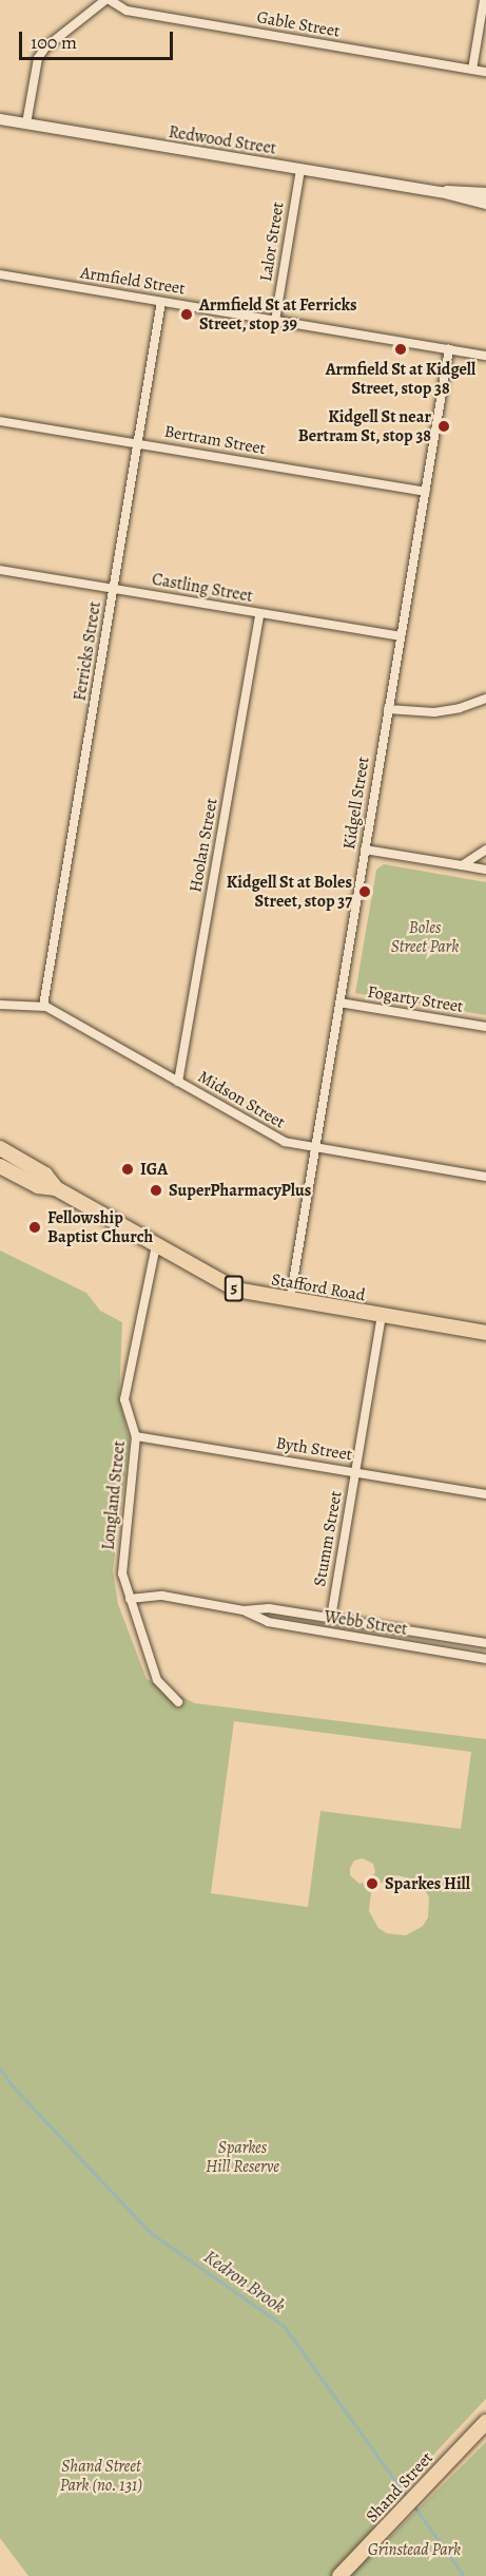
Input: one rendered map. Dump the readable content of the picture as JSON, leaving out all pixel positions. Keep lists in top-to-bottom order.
{
  "streets": {
    "main road": ["Stafford Road", "5", "Shand Street"],
    "street": [
      "Gable Street",
      "Redwood Street",
      "Lalor Street",
      "Armfield Street",
      "Bertram Street",
      "Castling Street",
      "Ferricks Street",
      "Kidgell Street",
      "Hoolan Street",
      "Fogarty Street",
      "Midson Street",
      "Byth Street",
      "Longland Street",
      "Stumm Street",
      "Webb Street"
    ]
  },
  "crossings": [
    ["Redwood Street", "Lalor Street"],
    ["Lalor Street", "Armfield Street"],
    ["Armfield Street", "Ferricks Street"],
    ["Armfield Street", "Kidgell Street"],
    ["Bertram Street", "Ferricks Street"],
    ["Bertram Street", "Kidgell Street"],
    ["Castling Street", "Ferricks Street"],
    ["Castling Street", "Kidgell Street"],
    ["Castling Street", "Hoolan Street"],
    ["Ferricks Street", "Midson Street"],
    ["Kidgell Street", "Fogarty Street"],
    ["Kidgell Street", "Midson Street"],
    ["Kidgell Street", "Stafford Road"],
    ["Hoolan Street", "Midson Street"],
    ["Stafford Road", "Longland Street"],
    ["Stafford Road", "Stumm Street"],
    ["Byth Street", "Longland Street"],
    ["Byth Street", "Stumm Street"],
    ["Longland Street", "Webb Street"],
    ["Stumm Street", "Webb Street"]
  ],
  "water": ["Kedron Brook"],
  "parks": [
    "Boles Street Park",
    "Sparkes Hill Reserve",
    "Shand Street Park (no. 131)",
    "Grinstead Park"
  ],
  "places": [
    "Armfield St at Ferricks Street, stop 39",
    "Armfield St at Kidgell Street, stop 38",
    "Kidgell St near Bertram St, stop 38",
    "Kidgell St at Boles Street, stop 37",
    "IGA",
    "SuperPharmacyPlus",
    "Fellowship Baptist Church",
    "Sparkes Hill"
  ],
  "scale_bar": "100 m"
}
